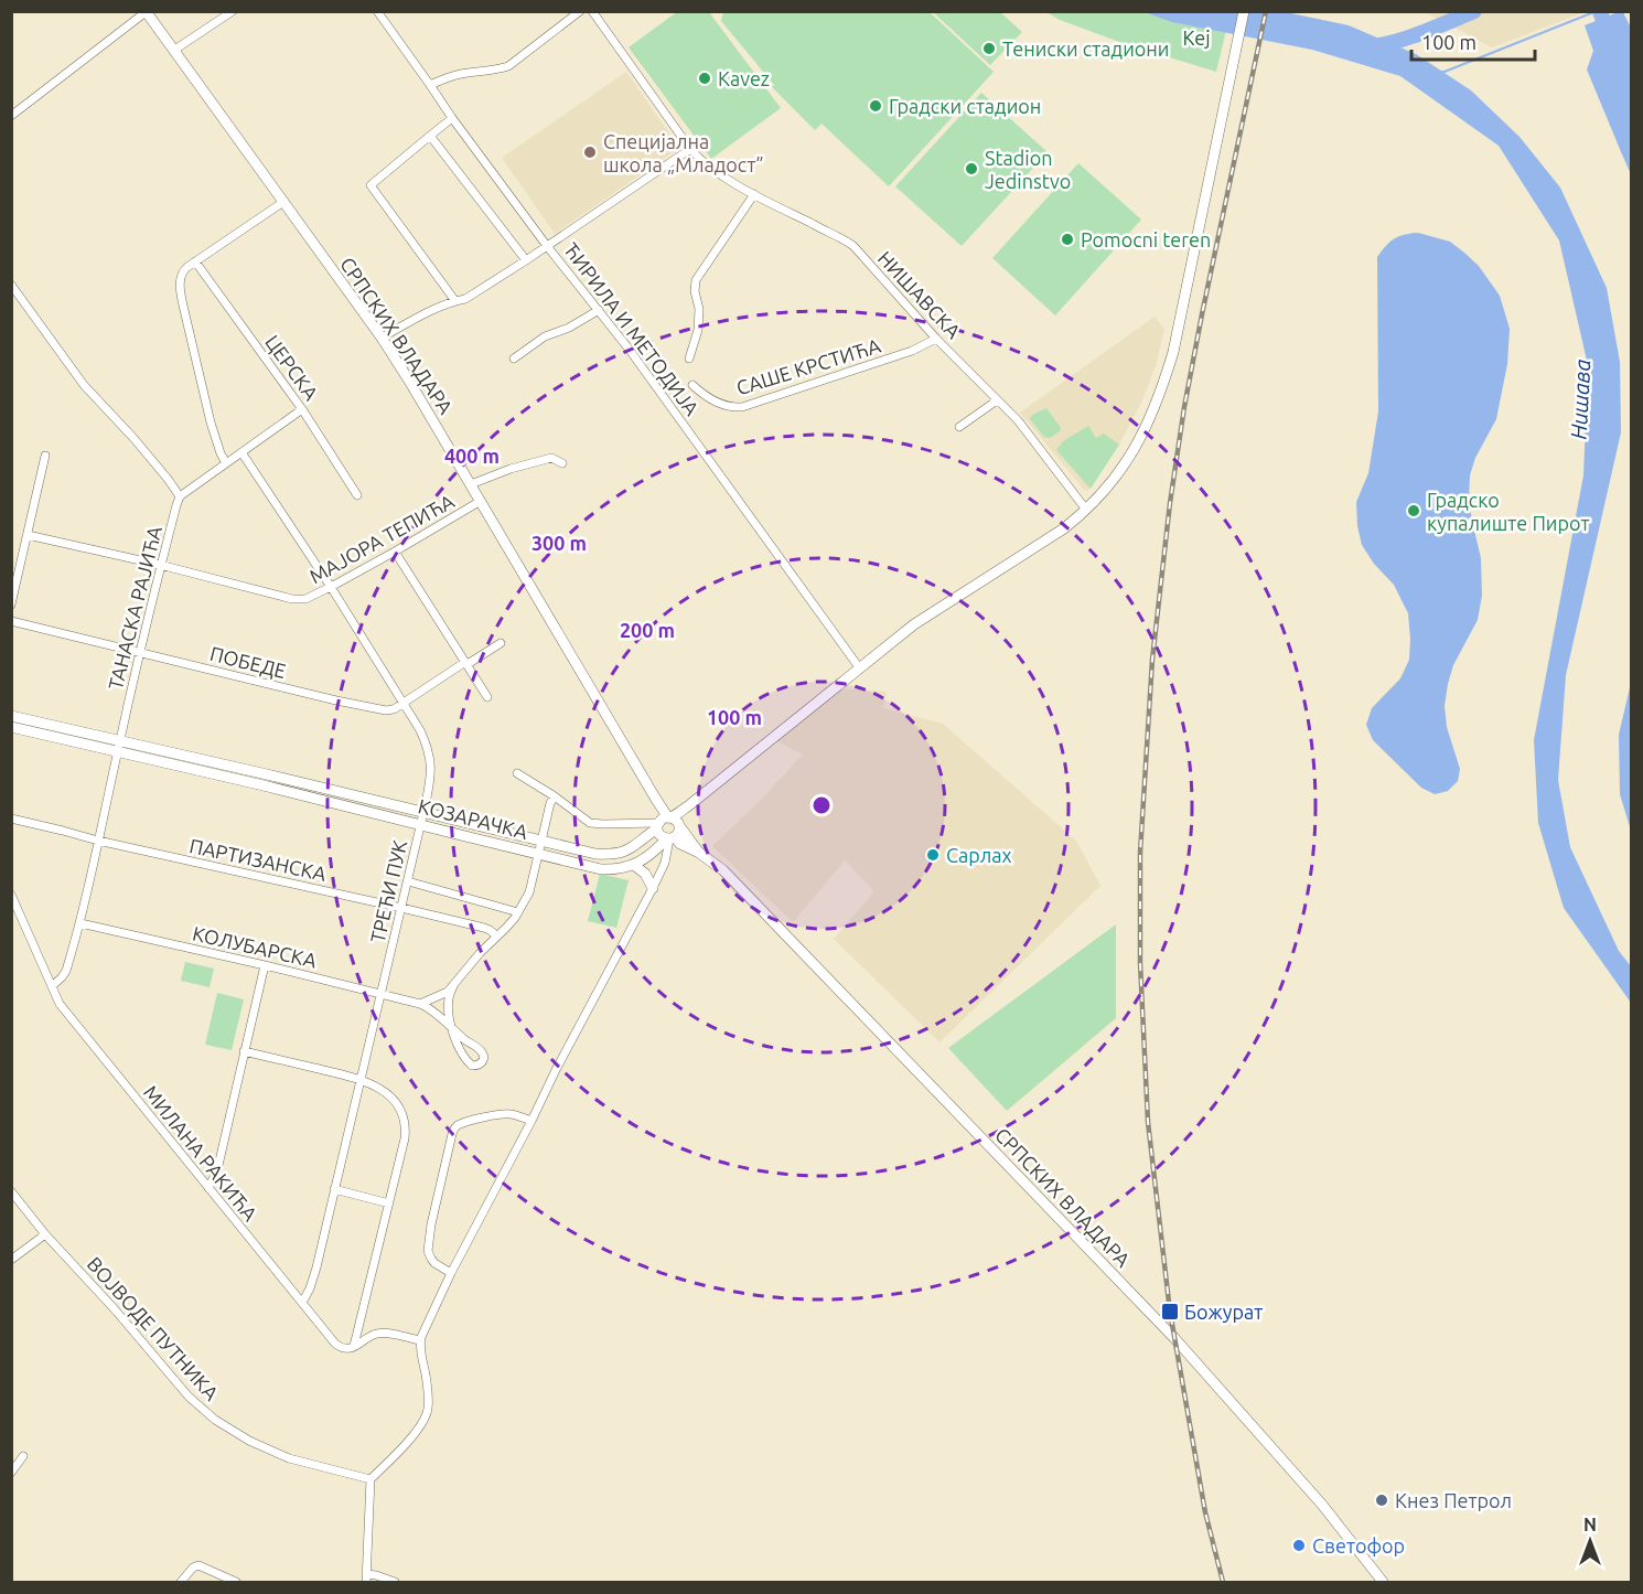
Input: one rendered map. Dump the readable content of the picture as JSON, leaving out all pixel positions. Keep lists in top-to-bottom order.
{
  "streets": {
    "street": [
      "НИШАВСКА",
      "ЋИРИЛА И МЕТОДИЈА",
      "СРПСКИХ ВЛАДАРА",
      "САШЕ КРСТИЋА",
      "ЦЕРСКА",
      "МАЈОРА ТЕПИЋА",
      "ТАНАСКА РАЈИЋА",
      "ПОБЕДЕ",
      "КОЗАРАЧКА",
      "ПАРТИЗАНСКА",
      "ТРЕЋИ ПУК",
      "КОЛУБАРСКА",
      "МИЛАНА РАКИЋА",
      "ВОЈВОДЕ ПУТНИКА"
    ]
  },
  "crossings": [
    ["НИШАВСКА", "САШЕ КРСТИЋА"],
    ["СРПСКИХ ВЛАДАРА", "МАЈОРА ТЕПИЋА"],
    ["СРПСКИХ ВЛАДАРА", "КОЗАРАЧКА"],
    ["МАЈОРА ТЕПИЋА", "ТАНАСКА РАЈИЋА"],
    ["МАЈОРА ТЕПИЋА", "ТРЕЋИ ПУК"],
    ["ТАНАСКА РАЈИЋА", "ПОБЕДЕ"],
    ["ТАНАСКА РАЈИЋА", "КОЗАРАЧКА"],
    ["ТАНАСКА РАЈИЋА", "ПАРТИЗАНСКА"],
    ["ТАНАСКА РАЈИЋА", "КОЛУБАРСКА"],
    ["ТАНАСКА РАЈИЋА", "МИЛАНА РАКИЋА"],
    ["ПОБЕДЕ", "ТРЕЋИ ПУК"],
    ["КОЗАРАЧКА", "ТРЕЋИ ПУК"],
    ["КОЗАРАЧКА", "КОЛУБАРСКА"],
    ["ПАРТИЗАНСКА", "ТРЕЋИ ПУК"],
    ["ПАРТИЗАНСКА", "КОЛУБАРСКА"],
    ["ТРЕЋИ ПУК", "КОЛУБАРСКА"],
    ["ТРЕЋИ ПУК", "МИЛАНА РАКИЋА"]
  ],
  "water": ["Нишава"],
  "parks": ["Кеј"],
  "places": {
    "other": [
      "Тениски стадиони",
      "Kavez",
      "Градски стадион",
      "Специјална школа „Младост”",
      "Stadion Jedinstvo",
      "Pomocni teren",
      "Градско купалиште Пирот",
      "Сарлах",
      "Кнез Петрол",
      "Светофор"
    ],
    "transit": ["Божурат"]
  },
  "scale_bar": "100 m",
  "north": "top",
  "rings": [
    "400 m",
    "300 m",
    "200 m",
    "100 m"
  ]
}
